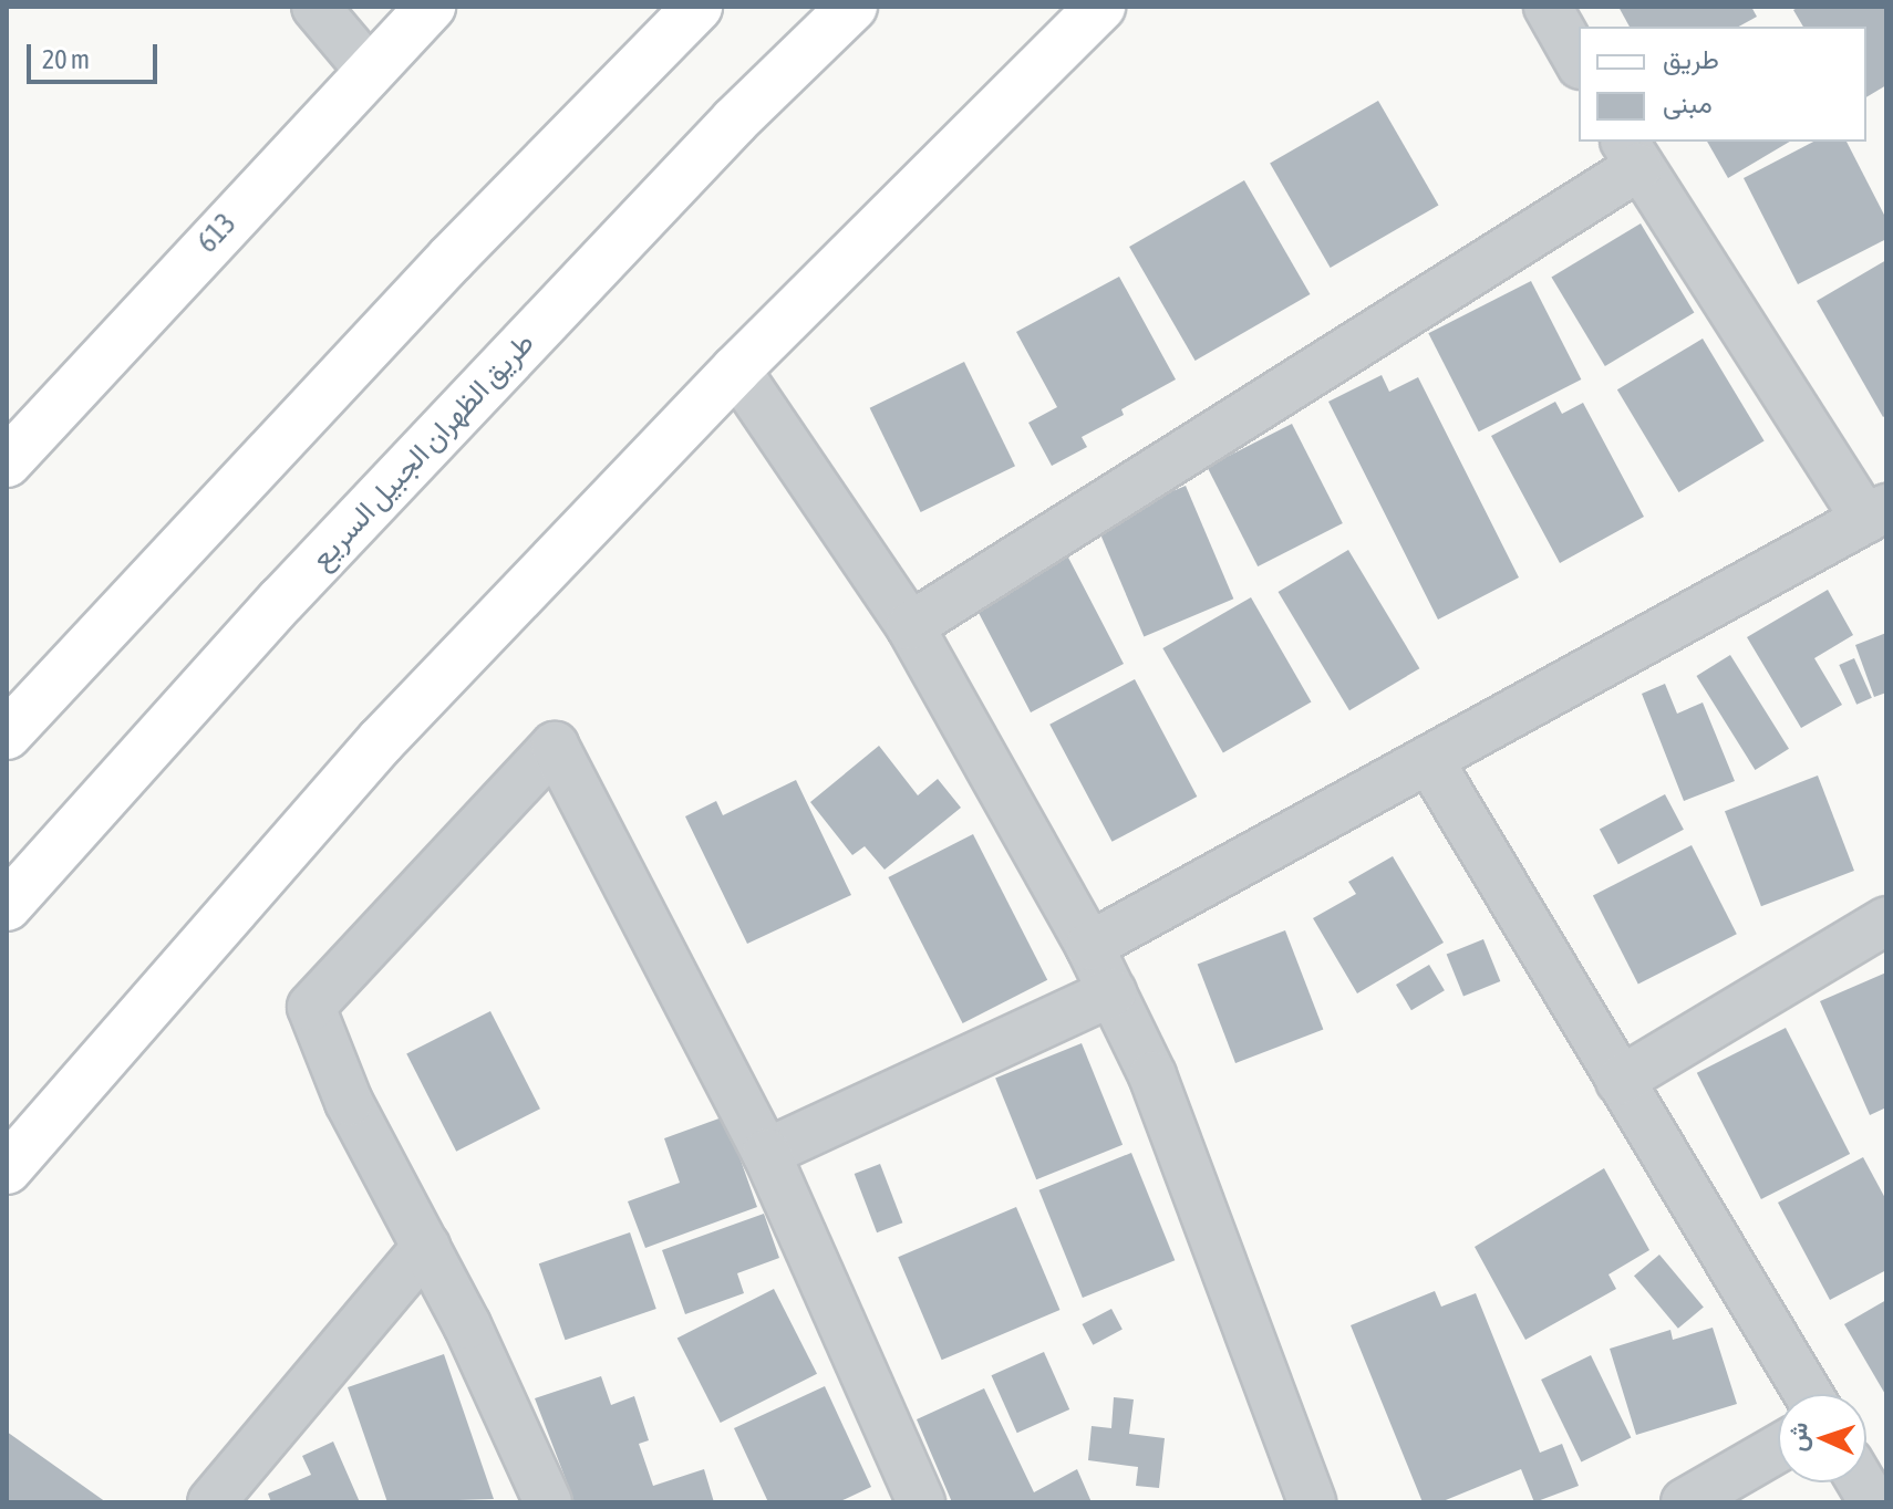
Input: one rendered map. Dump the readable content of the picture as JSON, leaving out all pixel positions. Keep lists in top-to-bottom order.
{
  "streets": {
    "main road": ["613", "طريق الظهران الجبيل السريع"]
  },
  "legend": ["طريق", "مبنى"],
  "scale_bar": "20 m",
  "north": "left"
}
